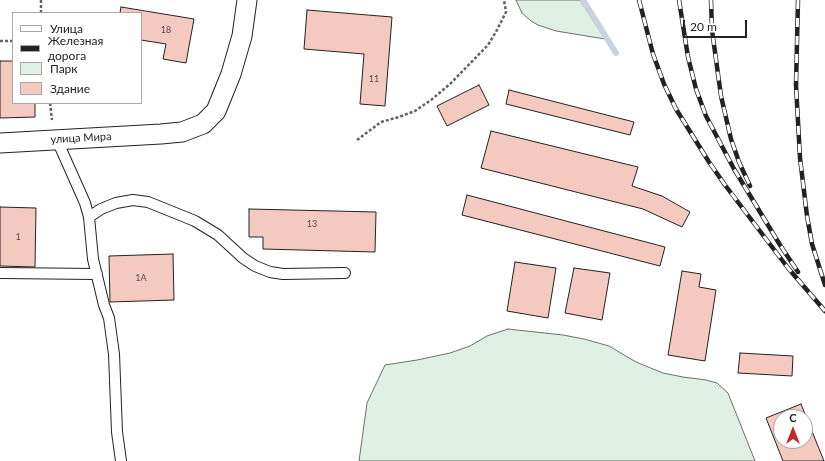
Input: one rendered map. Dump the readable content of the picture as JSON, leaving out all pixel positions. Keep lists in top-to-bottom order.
{
  "streets": {
    "street": ["улица Мира"]
  },
  "house_numbers": [
    "18",
    "11",
    "13",
    "1",
    "1А"
  ],
  "legend": [
    "Улица",
    "Железная дорога",
    "Парк",
    "Здание"
  ],
  "scale_bar": "20 m",
  "north": "top"
}
